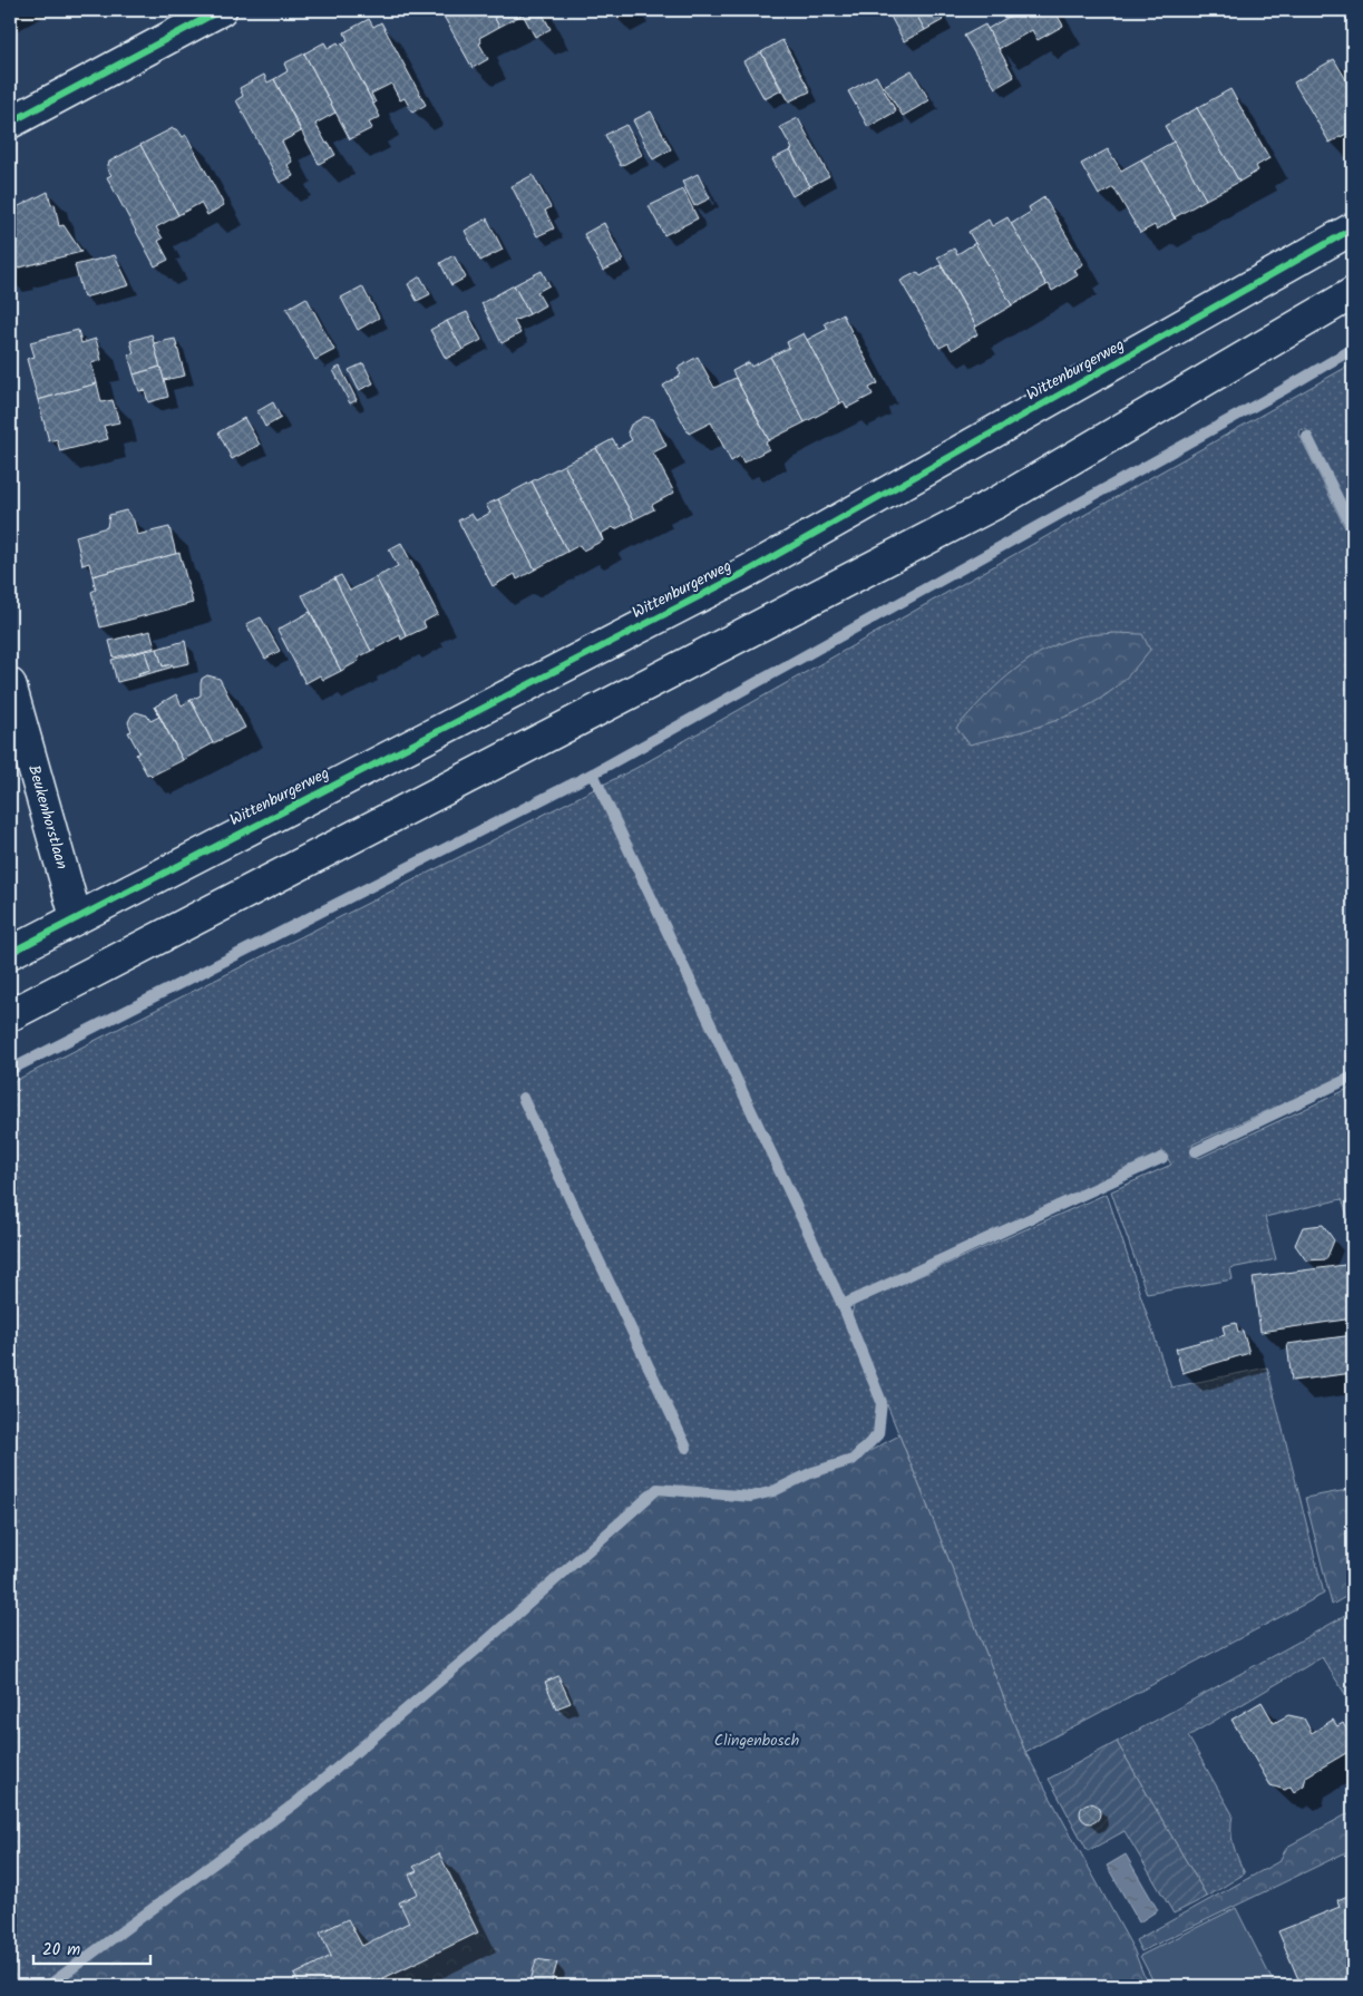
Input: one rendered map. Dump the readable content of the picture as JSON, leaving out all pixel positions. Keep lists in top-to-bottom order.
{
  "streets": {
    "street": ["Wittenburgerweg", "Beukenhorstlaan"]
  },
  "crossings": [
    ["Wittenburgerweg", "Beukenhorstlaan"]
  ],
  "parks": ["Clingenbosch"],
  "scale_bar": "20 m"
}
